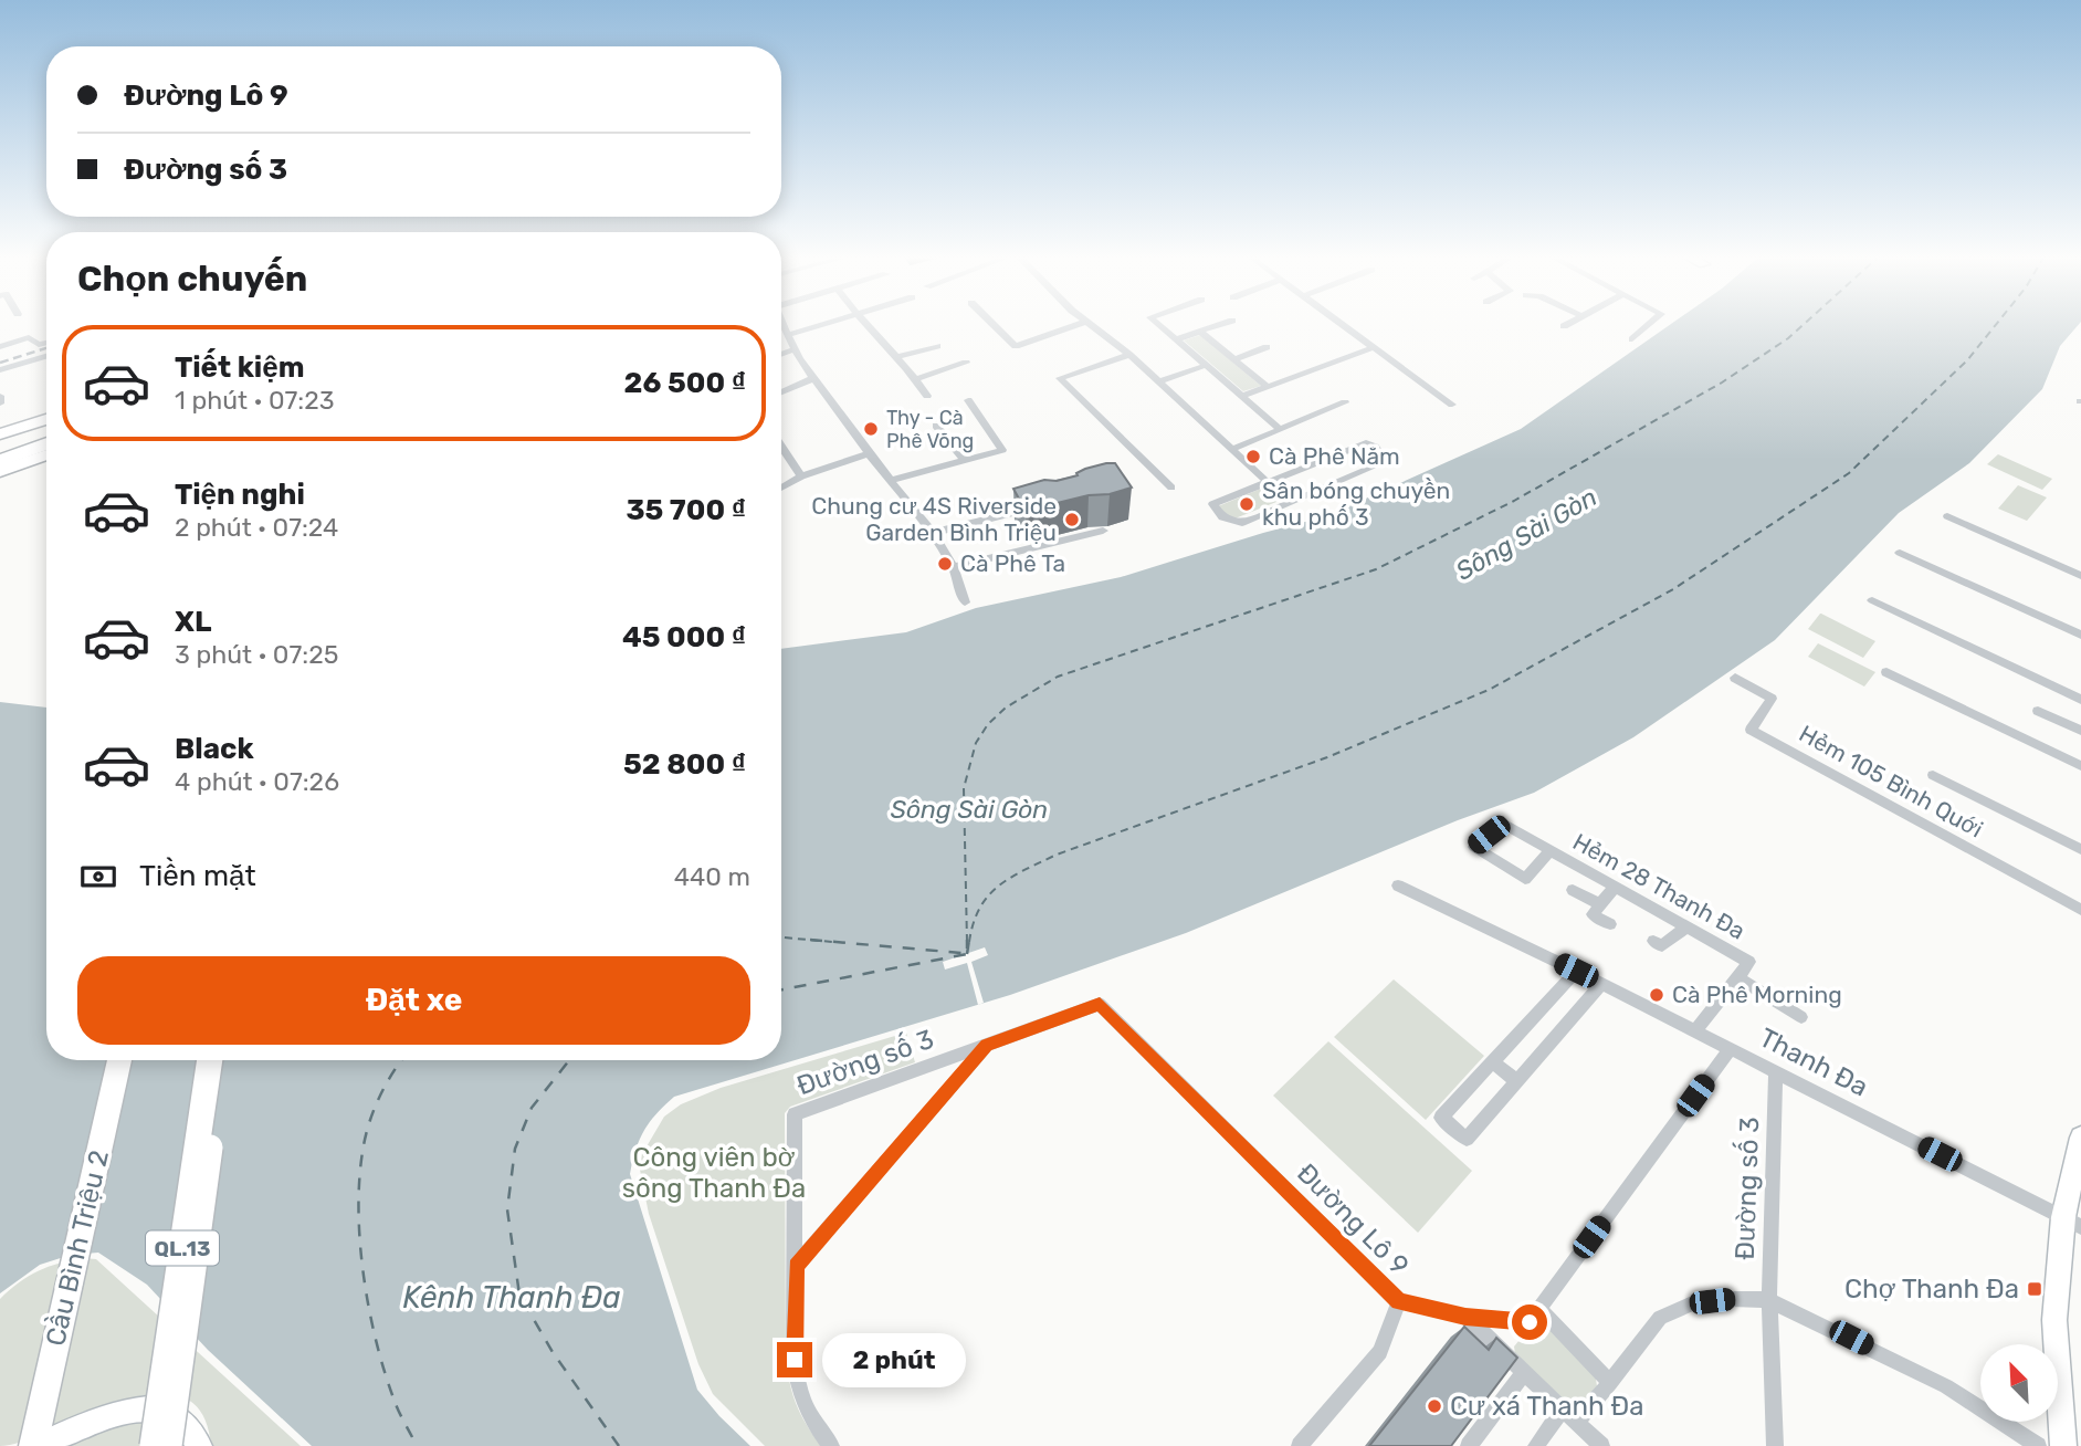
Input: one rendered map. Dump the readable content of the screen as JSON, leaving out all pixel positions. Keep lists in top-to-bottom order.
{
  "streets": {
    "main road": ["Cầu Bình Triệu 2", "QL.13"],
    "street": [
      "Hẻm 105 Bình Quới",
      "Hẻm 28 Thanh Đa",
      "Đường số 3",
      "Thanh Đa",
      "Đường Lô 9"
    ]
  },
  "crossings": [
    ["Hẻm 28 Thanh Đa", "Thanh Đa"],
    ["Đường số 3", "Thanh Đa"],
    ["Đường số 3", "Đường Lô 9"]
  ],
  "water": ["Sông Sài Gòn", "Kênh Thanh Đa"],
  "parks": ["Công viên bờ sông Thanh Đa"],
  "places": {
    "other": [
      "Thy - Cà Phê Võng",
      "Cà Phê Năm",
      "Sân bóng chuyền khu phố 3",
      "Chung cư 4S Riverside Garden Bình Triệu",
      "Cà Phê Ta",
      "Cà Phê Morning",
      "Cư xá Thanh Đa"
    ],
    "transit": ["Chợ Thanh Đa"]
  },
  "north": "top left",
  "page": {
    "banner": ["Đường Lô 9", "Đường số 3"],
    "heading": "Chọn chuyến",
    "list": [
      {
        "name": "Tiết kiệm",
        "note": "1 phút · 07:23",
        "value": "26 500 ₫"
      },
      {
        "name": "Tiện nghi",
        "note": "2 phút · 07:24",
        "value": "35 700 ₫"
      },
      {
        "name": "XL",
        "note": "3 phút · 07:25",
        "value": "45 000 ₫"
      },
      {
        "name": "Black",
        "note": "4 phút · 07:26",
        "value": "52 800 ₫"
      }
    ],
    "pay": ["Tiền mặt", "440 m"],
    "buttons": "Đặt xe",
    "bubble": "2 phút"
  }
}
